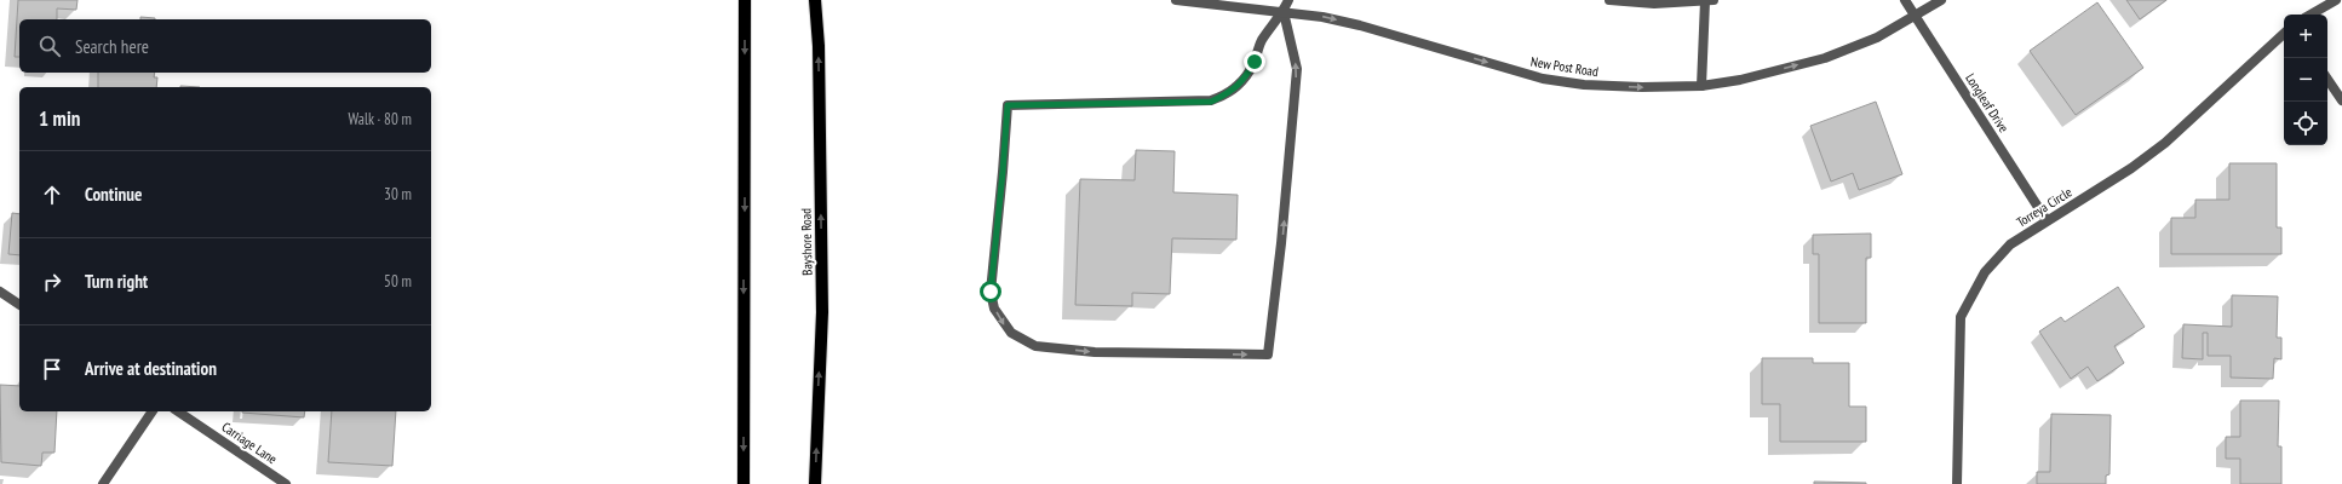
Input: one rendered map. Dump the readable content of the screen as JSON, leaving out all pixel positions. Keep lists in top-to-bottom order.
{
  "streets": {
    "main road": ["Bayshore Road"],
    "street": [
      "New Post Road",
      "Longleaf Drive",
      "Torreya Circle",
      "Carriage Lane"
    ]
  },
  "crossings": [
    ["New Post Road", "Longleaf Drive"],
    ["Longleaf Drive", "Torreya Circle"]
  ],
  "one_way": ["New Post Road"],
  "page": {
    "map_buttons": ["+", "−"],
    "search": "Search here",
    "heading": ["1 min", "Walk · 80 m"],
    "list": [
      ["Continue", "30 m"],
      ["Turn right", "50 m"],
      "Arrive at destination"
    ]
  }
}
